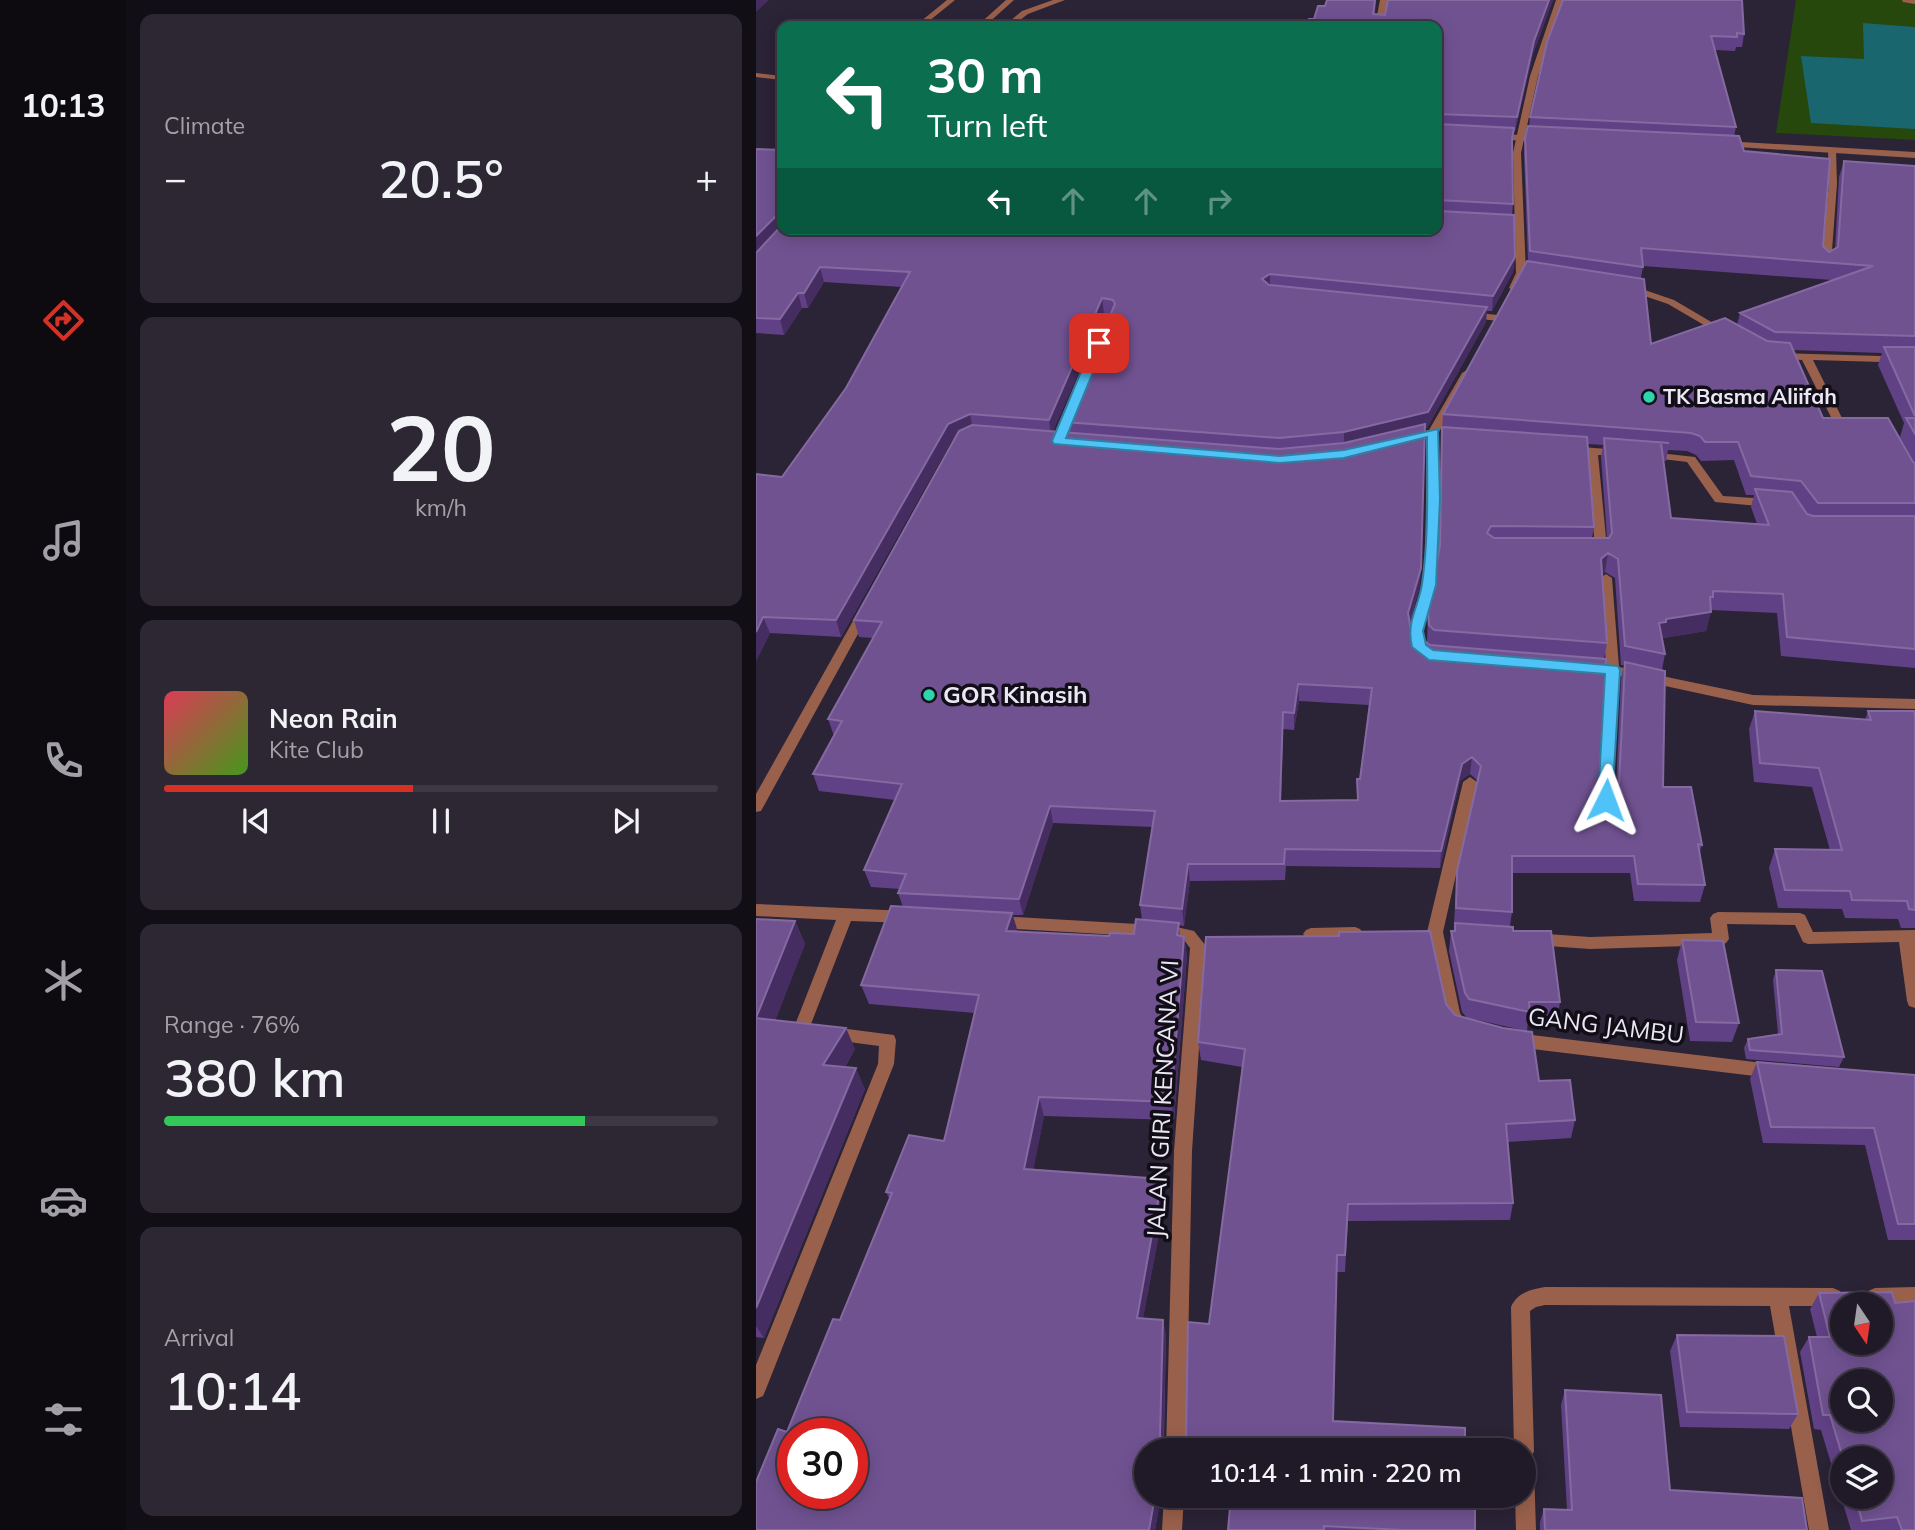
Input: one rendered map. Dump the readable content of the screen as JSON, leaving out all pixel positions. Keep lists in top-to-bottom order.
{
  "streets": {
    "street": ["GANG JAMBU", "JALAN GIRI KENCANA VI"]
  },
  "places": ["TK Basma Aliifah", "GOR Kinasih"],
  "north": "bottom",
  "page": {
    "tabs": "10:13",
    "tile": [
      "Climate",
      ["20", "km/h"],
      ["Range · 76%", "380 km"],
      ["Arrival", "10:14"]
    ],
    "turn": ["30 m", "Turn left"],
    "heat": ["−", "20.5°", "+"],
    "song": ["Neon Rain", "Kite Club"],
    "limit": "30",
    "trip": "10:14 · 1 min · 220 m"
  }
}
